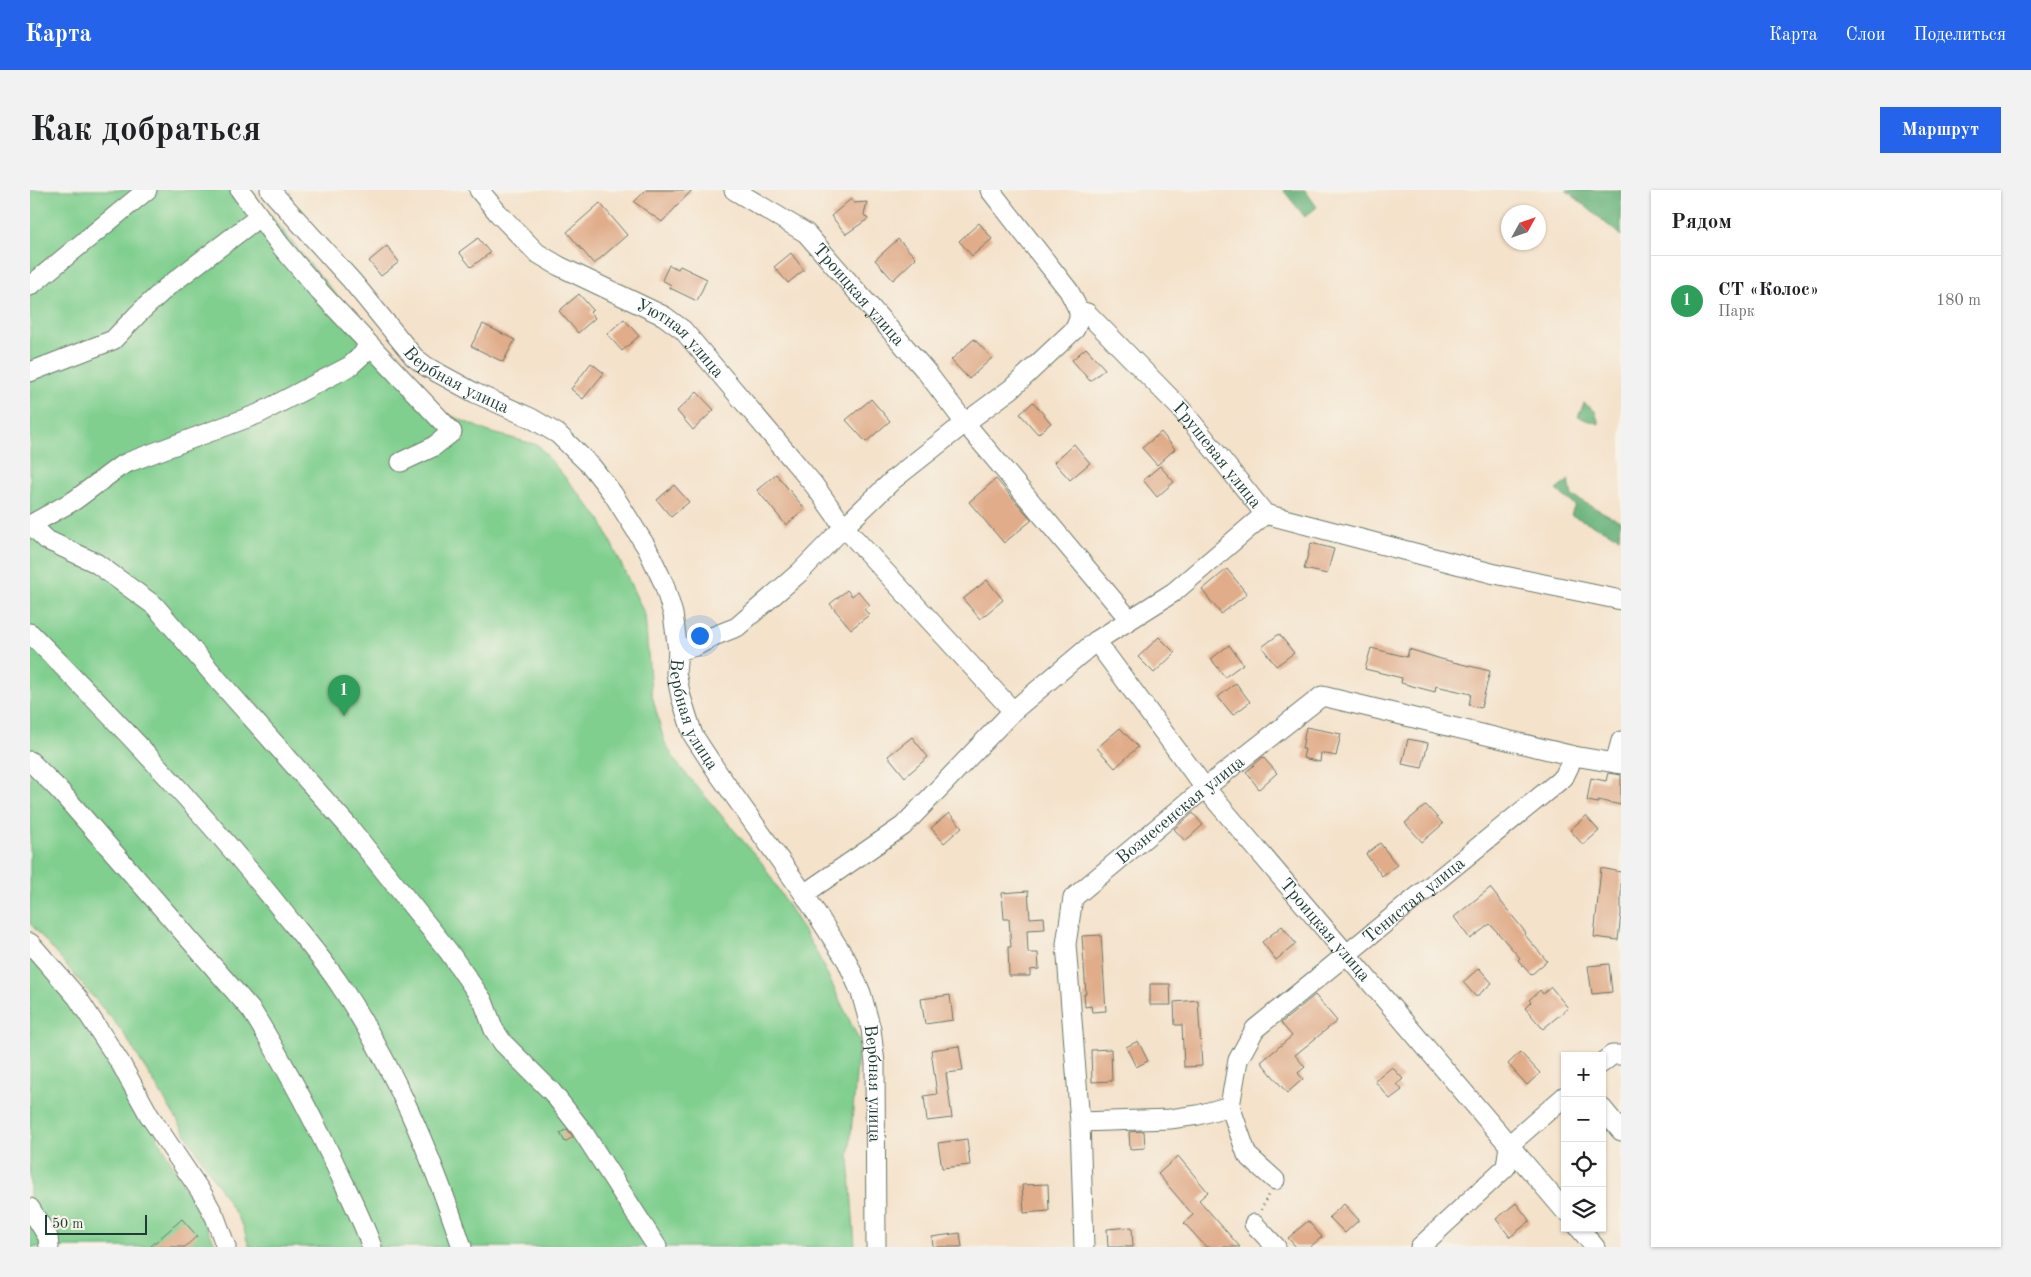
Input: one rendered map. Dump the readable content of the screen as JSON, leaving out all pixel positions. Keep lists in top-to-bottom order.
{
  "streets": {
    "street": [
      "Троицкая улица",
      "Уютная улица",
      "Вербная улица",
      "Грушевая улица",
      "Вознесенская улица",
      "Тенистая улица"
    ]
  },
  "crossings": [
    ["Троицкая улица", "Вознесенская улица"],
    ["Троицкая улица", "Тенистая улица"],
    ["Вознесенская улица", "Тенистая улица"]
  ],
  "scale_bar": "50 m",
  "north": "top right",
  "page": {
    "header": "Карта",
    "nav": ["Карта", "Слои", "Поделиться"],
    "buttons": "Маршрут",
    "title": "Как добраться",
    "heading": "Рядом",
    "list": [
      {
        "mark": "1",
        "name": "СТ «Колос»",
        "note": "Парк",
        "value": "180 m"
      }
    ],
    "pins": "1",
    "map_buttons": ["+", "−"],
    "scale": "50 m"
  }
}
